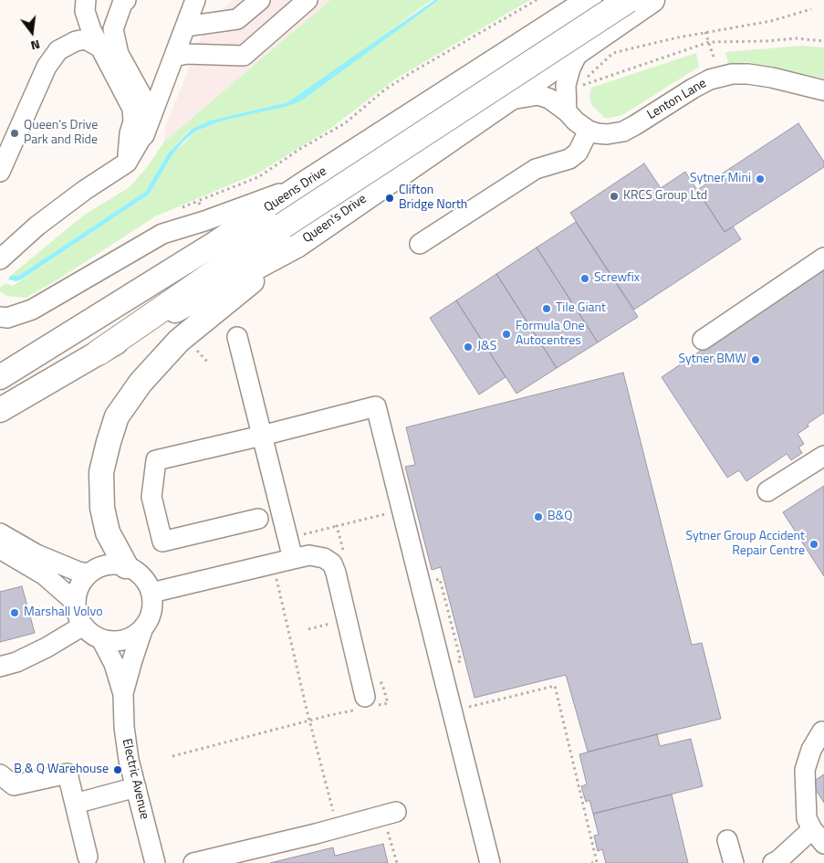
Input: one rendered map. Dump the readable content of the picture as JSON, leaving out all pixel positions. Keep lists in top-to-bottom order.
{
  "streets": {
    "main road": ["Queens Drive", "Queen's Drive"],
    "street": ["Lenton Lane", "Electric Avenue"]
  },
  "places": [
    "Queen's Drive Park and Ride",
    "Sytner Mini",
    "KRCS Group Ltd",
    "Clifton Bridge North",
    "Screwfix",
    "Tile Giant",
    "Formula One Autocentres",
    "J&S",
    "Sytner BMW",
    "B&Q",
    "Sytner Group Accident Repair Centre",
    "Marshall Volvo",
    "B & Q Warehouse"
  ],
  "north": "bottom"
}
